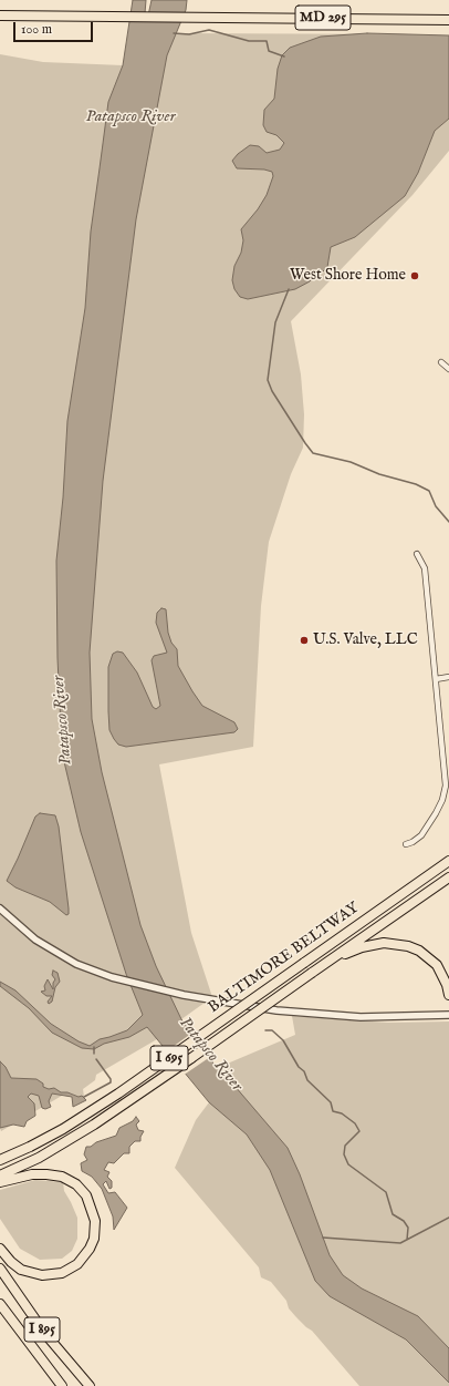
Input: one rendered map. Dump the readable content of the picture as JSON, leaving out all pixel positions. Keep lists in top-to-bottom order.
{
  "streets": {
    "highway": [
      "MD 295",
      "BALTIMORE BELTWAY",
      "I 695",
      "I 895"
    ]
  },
  "water": ["Patapsco River"],
  "places": ["West Shore Home", "U.S. Valve, LLC"],
  "scale_bar": "100 m"
}
